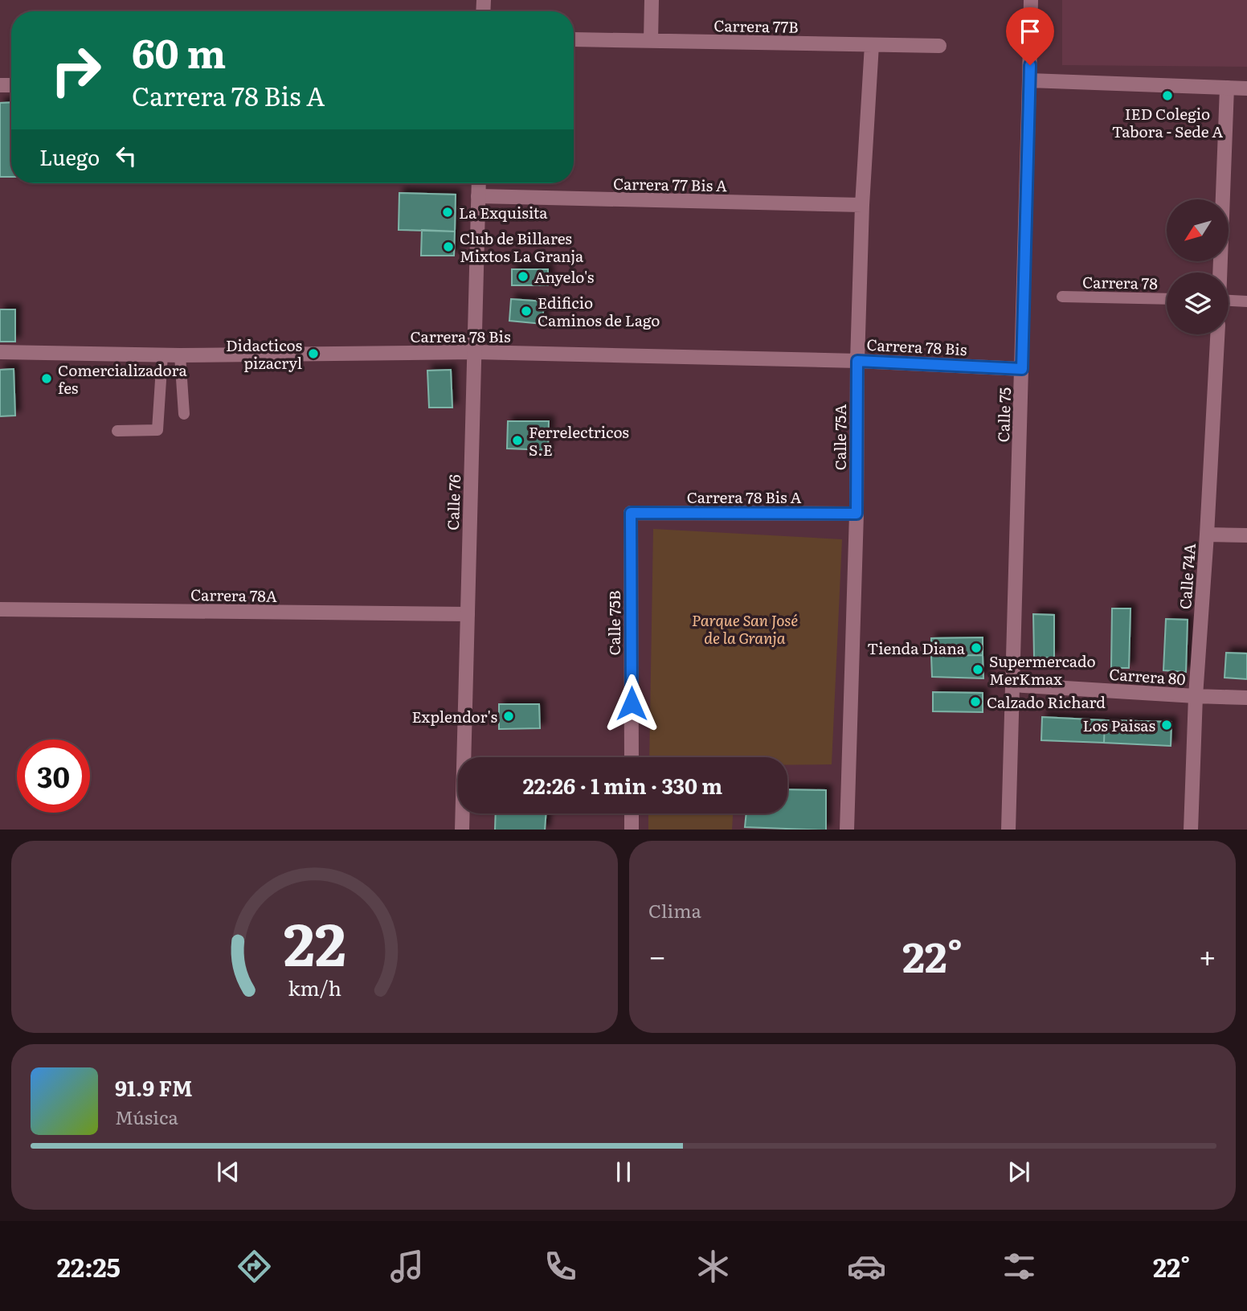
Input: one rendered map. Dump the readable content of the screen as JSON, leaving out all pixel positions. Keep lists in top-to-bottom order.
{
  "streets": {
    "street": [
      "Carrera 77B",
      "Carrera 77 Bis A",
      "Carrera 78 Bis",
      "Calle 75",
      "Calle 75A",
      "Carrera 78 Bis A",
      "Calle 76",
      "Calle 74A",
      "Carrera 78A",
      "Calle 75B",
      "Carrera 80"
    ],
    "lane": ["Carrera 78"]
  },
  "crossings": [
    ["Carrera 77B", "Calle 75A"],
    ["Carrera 77 Bis A", "Calle 75A"],
    ["Carrera 77 Bis A", "Calle 76"],
    ["Carrera 78 Bis", "Calle 75"],
    ["Carrera 78 Bis", "Calle 75A"],
    ["Carrera 78 Bis", "Calle 76"],
    ["Calle 75", "Carrera 80"],
    ["Calle 75A", "Carrera 78 Bis A"],
    ["Carrera 78 Bis A", "Calle 75B"],
    ["Calle 76", "Carrera 78A"],
    ["Calle 74A", "Carrera 80"]
  ],
  "parks": ["Parque San José de la Granja"],
  "places": [
    "IED Colegio Tabora - Sede A",
    "La Exquisita",
    "Club de Billares Mixtos La Granja",
    "Anyelo's",
    "Edificio Caminos de Lago",
    "Didacticos pizacryl",
    "Comercializadora fes",
    "Ferrelectricos S.E",
    "Tienda Diana",
    "Supermercado MerKmax",
    "Calzado Richard",
    "Explendor's",
    "Los Paisas"
  ],
  "north": "bottom left",
  "page": {
    "turn": ["60 m", "Carrera 78 Bis A"],
    "then": "Luego",
    "limit": "30",
    "trip": "22:26 · 1 min · 330 m",
    "tile": "Clima",
    "heat": ["−", "22°", "+"],
    "song": ["91.9 FM", "Música"],
    "tabs": ["22:25", "22°"],
    "gauge": ["22", "km/h"]
  }
}
